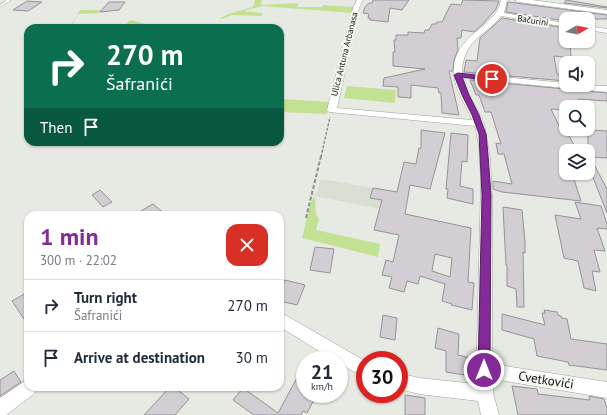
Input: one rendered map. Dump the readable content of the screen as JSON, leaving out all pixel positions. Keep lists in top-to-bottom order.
{
  "streets": {
    "street": ["Bačurini", "Ulica Antuna Arbanasa", "Cvetkovići"]
  },
  "north": "right",
  "page": {
    "turn": ["270 m", "Šafranići"],
    "then": "Then",
    "heading": ["1 min", "300 m · 22:02"],
    "list": [
      {
        "name": "Turn right",
        "note": "Šafranići",
        "value": "270 m"
      },
      {
        "name": "Arrive at destination",
        "value": "30 m"
      }
    ],
    "speed": "21 km/h",
    "limit": "30"
  }
}
